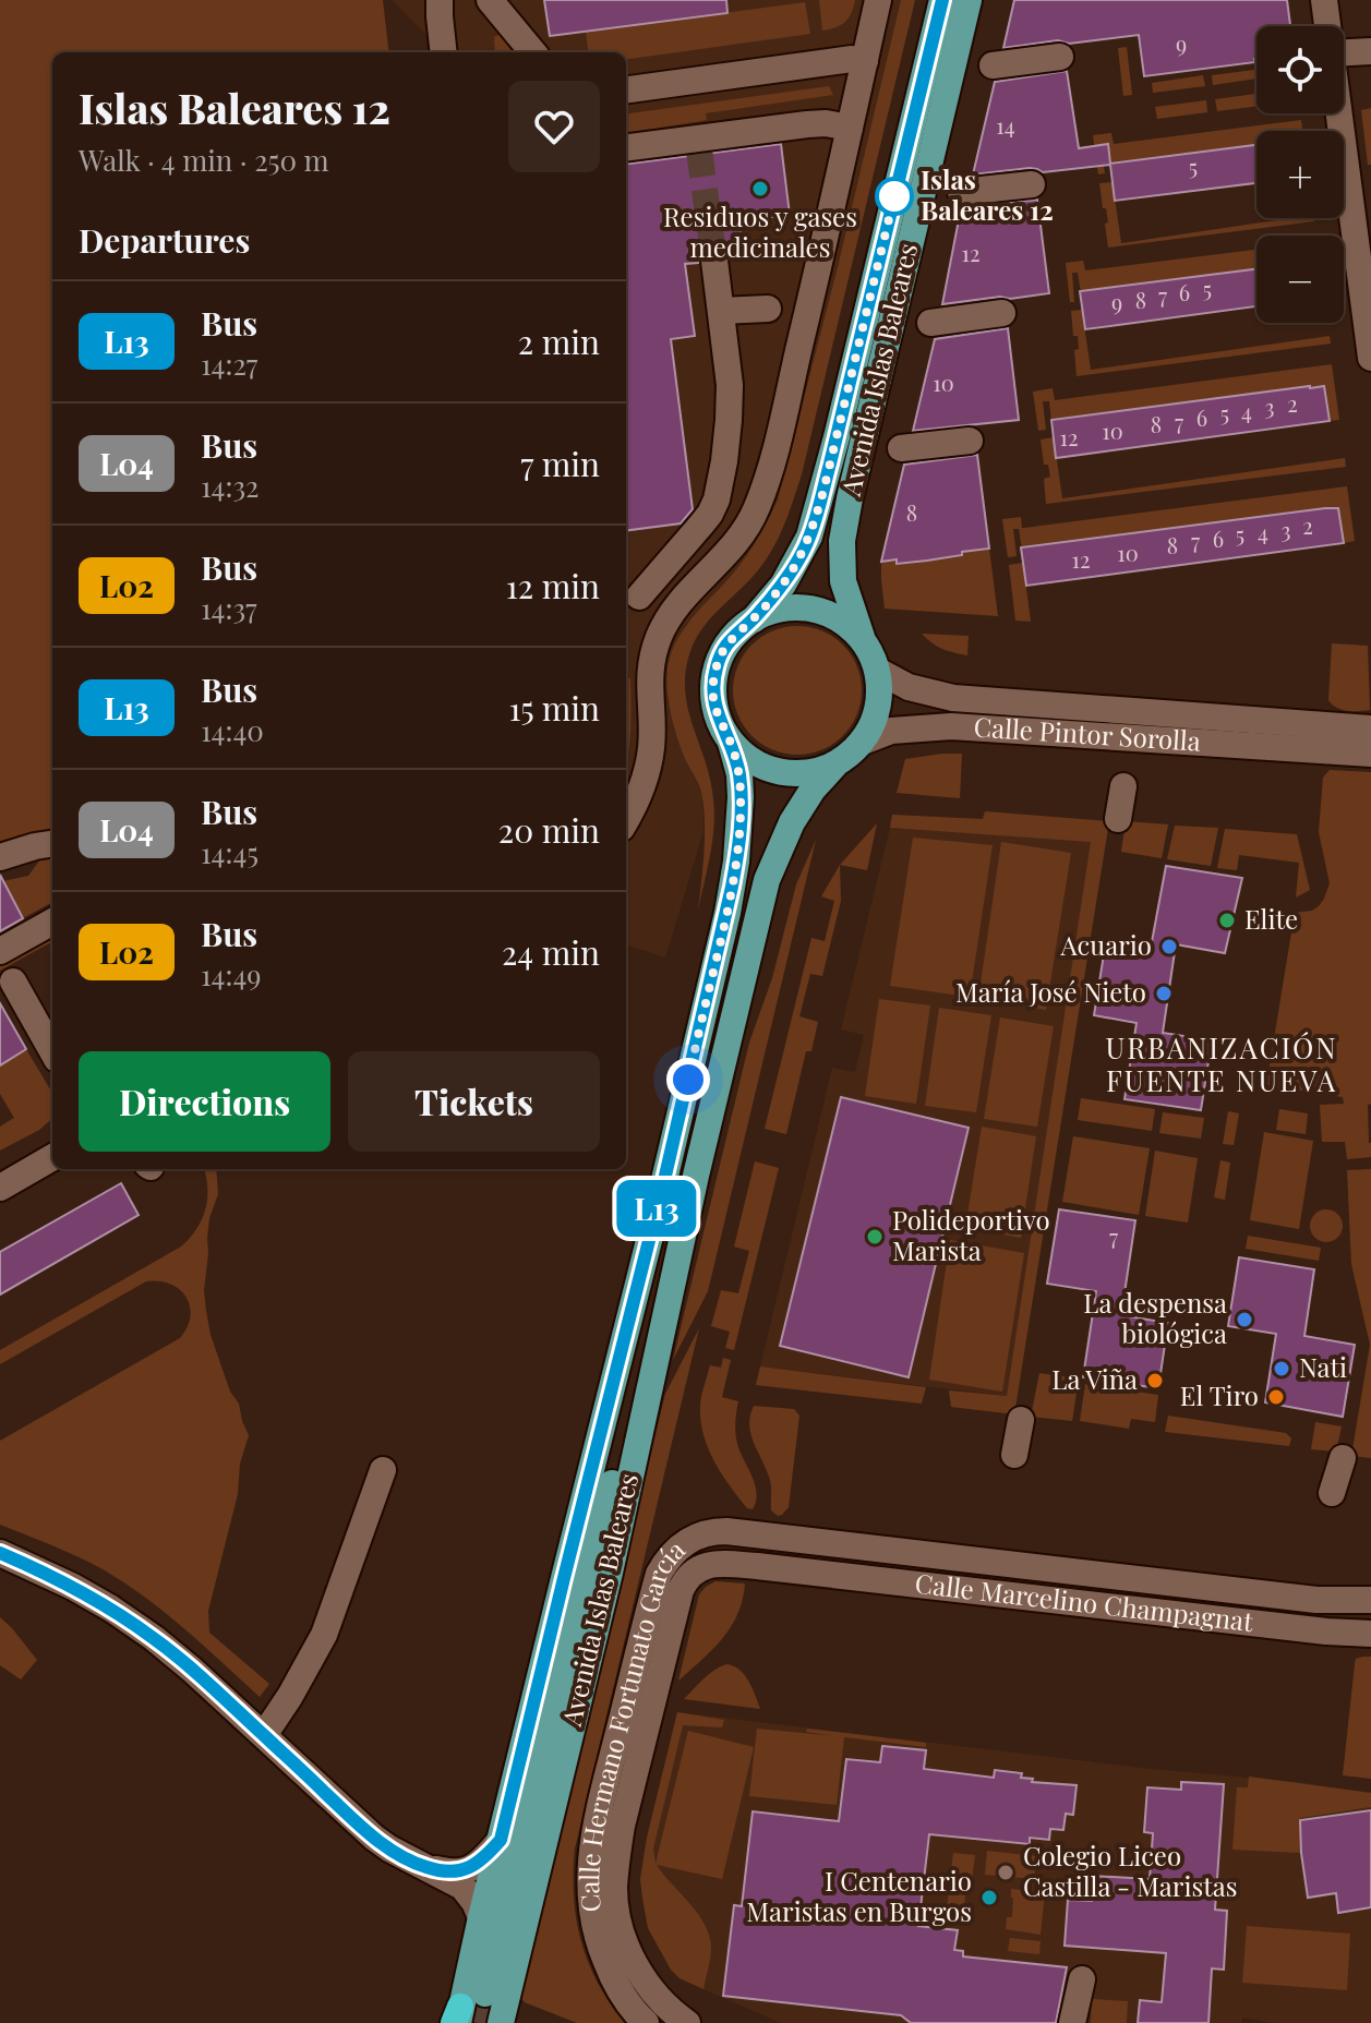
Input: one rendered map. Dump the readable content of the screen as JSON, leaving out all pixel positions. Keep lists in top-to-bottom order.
{
  "streets": {
    "main road": ["Avenida Islas Baleares"],
    "street": ["Calle Pintor Sorolla", "Calle Marcelino Champagnat", "Calle Hermano Fortunato García"]
  },
  "crossings": [
    ["Avenida Islas Baleares", "Calle Pintor Sorolla"],
    ["Calle Marcelino Champagnat", "Calle Hermano Fortunato García"]
  ],
  "districts": ["URBANIZACIÓN FUENTE NUEVA"],
  "places": [
    "Residuos y gases medicinales",
    "Islas Baleares 12",
    "Elite",
    "Acuario",
    "María José Nieto",
    "Polideportivo Marista",
    "La despensa biológica",
    "Nati",
    "La Viña",
    "El Tiro",
    "Colegio Liceo Castilla - Maristas",
    "I Centenario Maristas en Burgos"
  ],
  "lines": ["bus line L13"],
  "house_numbers": [
    "9",
    "14",
    "5",
    "12",
    "5",
    "6",
    "7",
    "8",
    "9",
    "10",
    "2",
    "3",
    "4",
    "5",
    "6",
    "7",
    "8",
    "10",
    "12",
    "8",
    "2",
    "3",
    "4",
    "5",
    "6",
    "7",
    "8",
    "10",
    "12",
    "7"
  ],
  "page": {
    "on_map": "L13",
    "map_buttons": ["+", "−"],
    "heading": [
      ["Islas Baleares 12", "Walk · 4 min · 250 m"],
      "Departures"
    ],
    "list": [
      {
        "mark": "L13",
        "name": "Bus",
        "note": "14:27",
        "value": "2 min"
      },
      {
        "mark": "L04",
        "name": "Bus",
        "note": "14:32",
        "value": "7 min"
      },
      {
        "mark": "L02",
        "name": "Bus",
        "note": "14:37",
        "value": "12 min"
      },
      {
        "mark": "L13",
        "name": "Bus",
        "note": "14:40",
        "value": "15 min"
      },
      {
        "mark": "L04",
        "name": "Bus",
        "note": "14:45",
        "value": "20 min"
      },
      {
        "mark": "L02",
        "name": "Bus",
        "note": "14:49",
        "value": "24 min"
      }
    ],
    "buttons": ["Directions", "Tickets"]
  }
}
